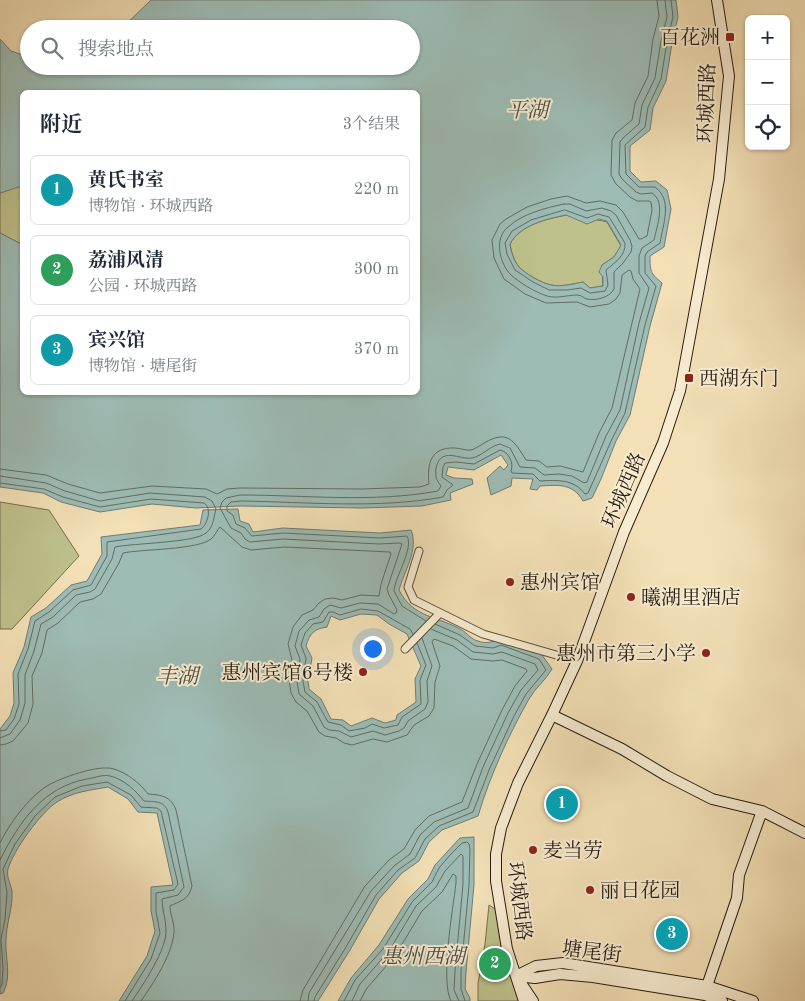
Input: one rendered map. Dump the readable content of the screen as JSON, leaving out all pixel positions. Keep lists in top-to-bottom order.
{
  "streets": {
    "main road": ["环城西路", "塘尾街"]
  },
  "crossings": [
    ["环城西路", "塘尾街"]
  ],
  "water": ["平湖", "丰湖", "惠州西湖"],
  "places": {
    "transit": ["百花洲", "西湖东门"],
    "other": [
      "惠州宾馆",
      "曦湖里酒店",
      "惠州市第三小学",
      "惠州宾馆6号楼",
      "麦当劳",
      "丽日花园"
    ]
  },
  "page": {
    "map_buttons": ["+", "−"],
    "search": "搜索地点",
    "heading": ["附近", "3个结果"],
    "list": [
      {
        "mark": "1",
        "name": "黄氏书室",
        "note": "博物馆 · 环城西路",
        "value": "220 m"
      },
      {
        "mark": "2",
        "name": "荔浦风清",
        "note": "公园 · 环城西路",
        "value": "300 m"
      },
      {
        "mark": "3",
        "name": "宾兴馆",
        "note": "博物馆 · 塘尾街",
        "value": "370 m"
      }
    ],
    "pins": ["1", "3", "2"]
  }
}
